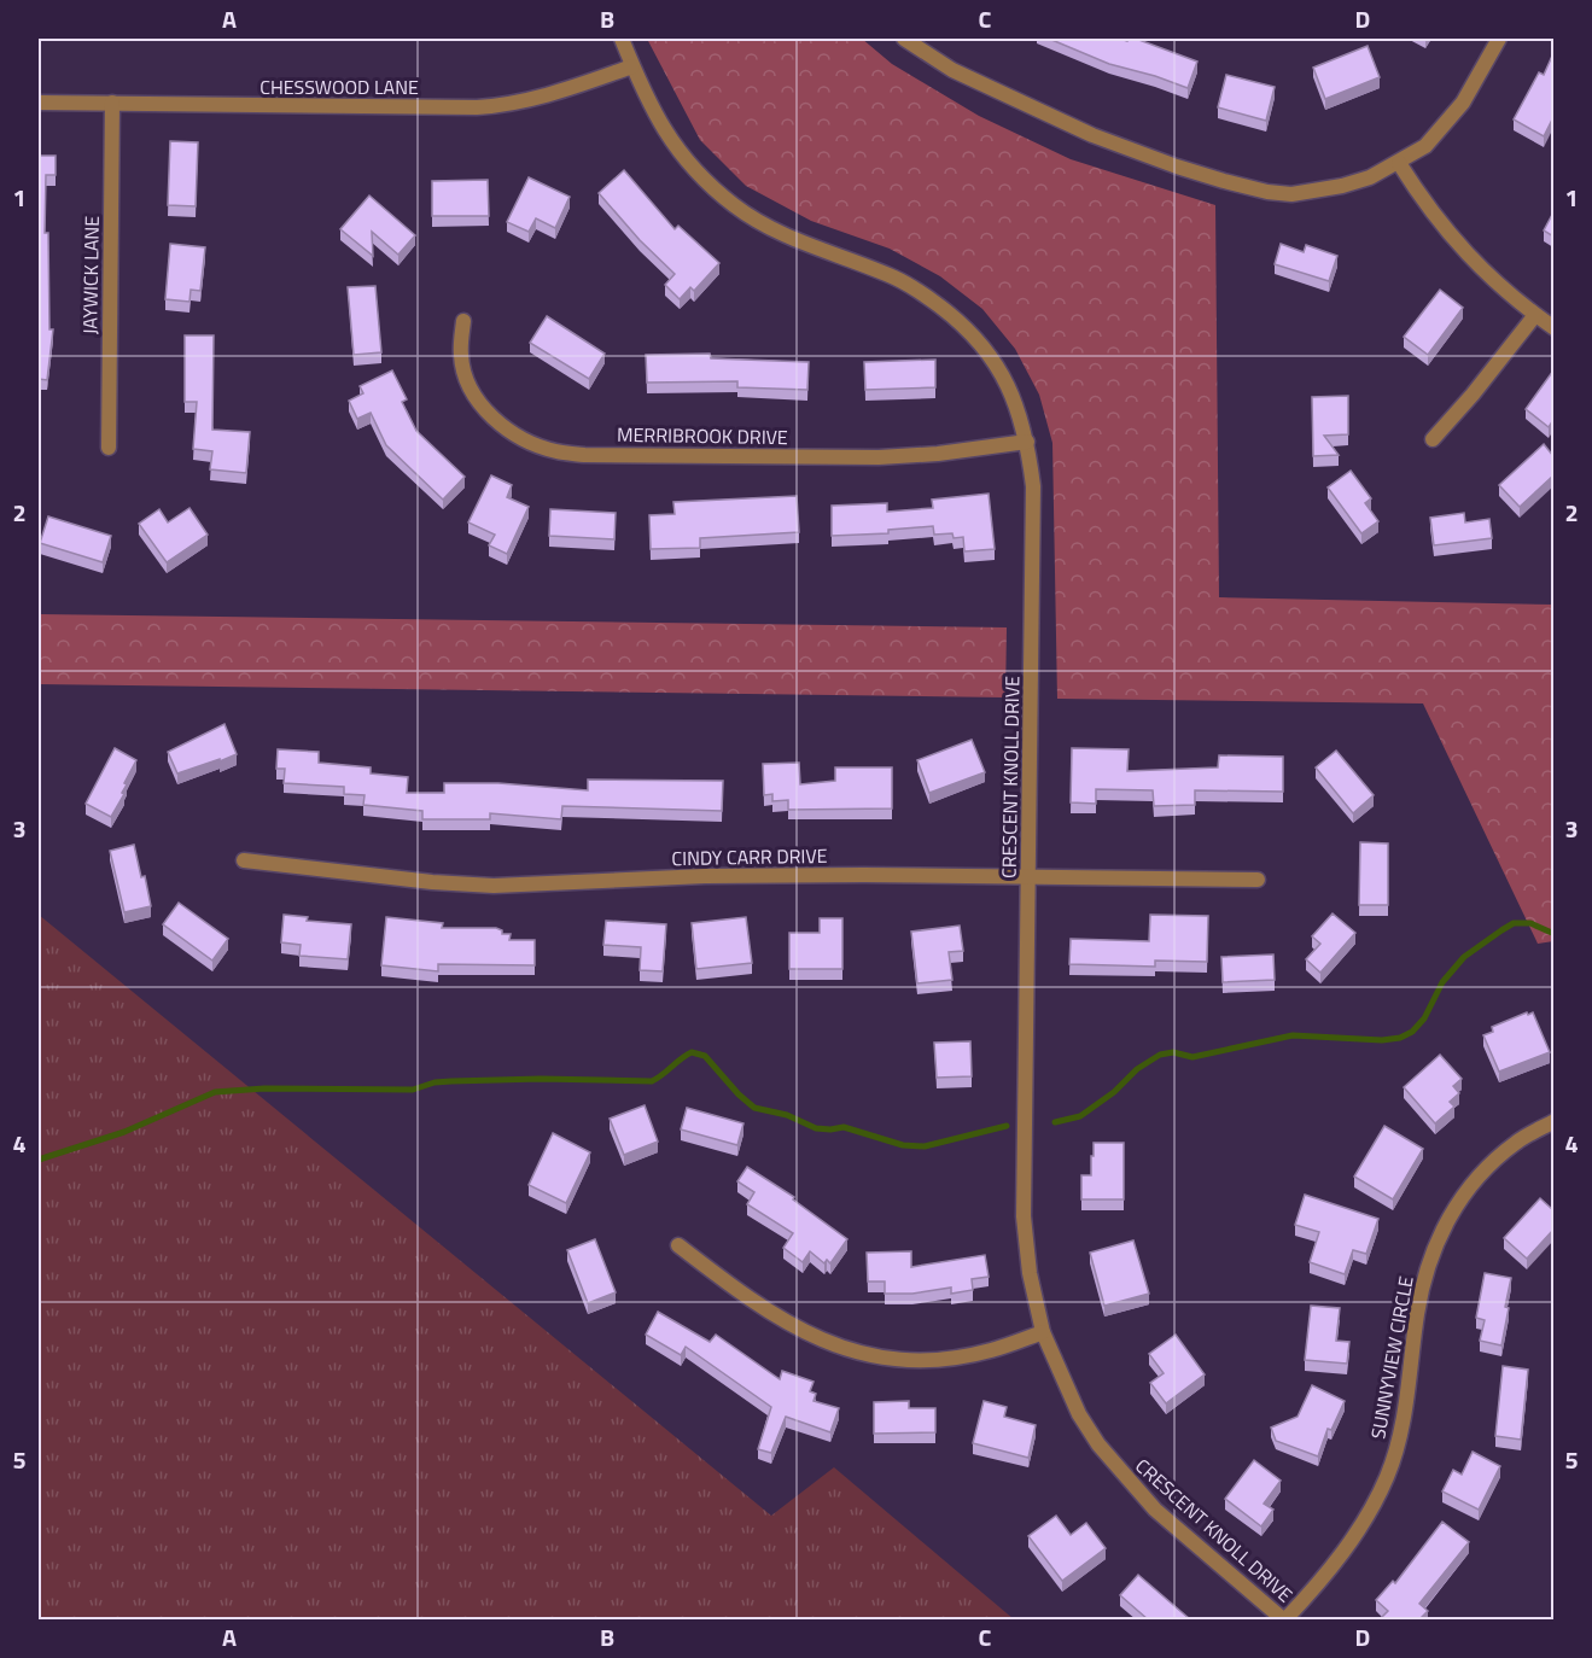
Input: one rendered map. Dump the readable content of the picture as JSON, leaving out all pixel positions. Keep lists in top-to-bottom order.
{
  "streets": {
    "street": [
      "CHESSWOOD LANE",
      "JAYWICK LANE",
      "MERRIBROOK DRIVE",
      "CRESCENT KNOLL DRIVE",
      "CINDY CARR DRIVE",
      "SUNNYVIEW CIRCLE"
    ]
  },
  "crossings": [
    ["CHESSWOOD LANE", "JAYWICK LANE"],
    ["CHESSWOOD LANE", "CRESCENT KNOLL DRIVE"],
    ["MERRIBROOK DRIVE", "CRESCENT KNOLL DRIVE"],
    ["CRESCENT KNOLL DRIVE", "CINDY CARR DRIVE"],
    ["CRESCENT KNOLL DRIVE", "SUNNYVIEW CIRCLE"]
  ],
  "grid": {
    "columns": [
      "A",
      "B",
      "C",
      "D"
    ],
    "rows": [
      "1",
      "2",
      "3",
      "4",
      "5"
    ]
  }
}
